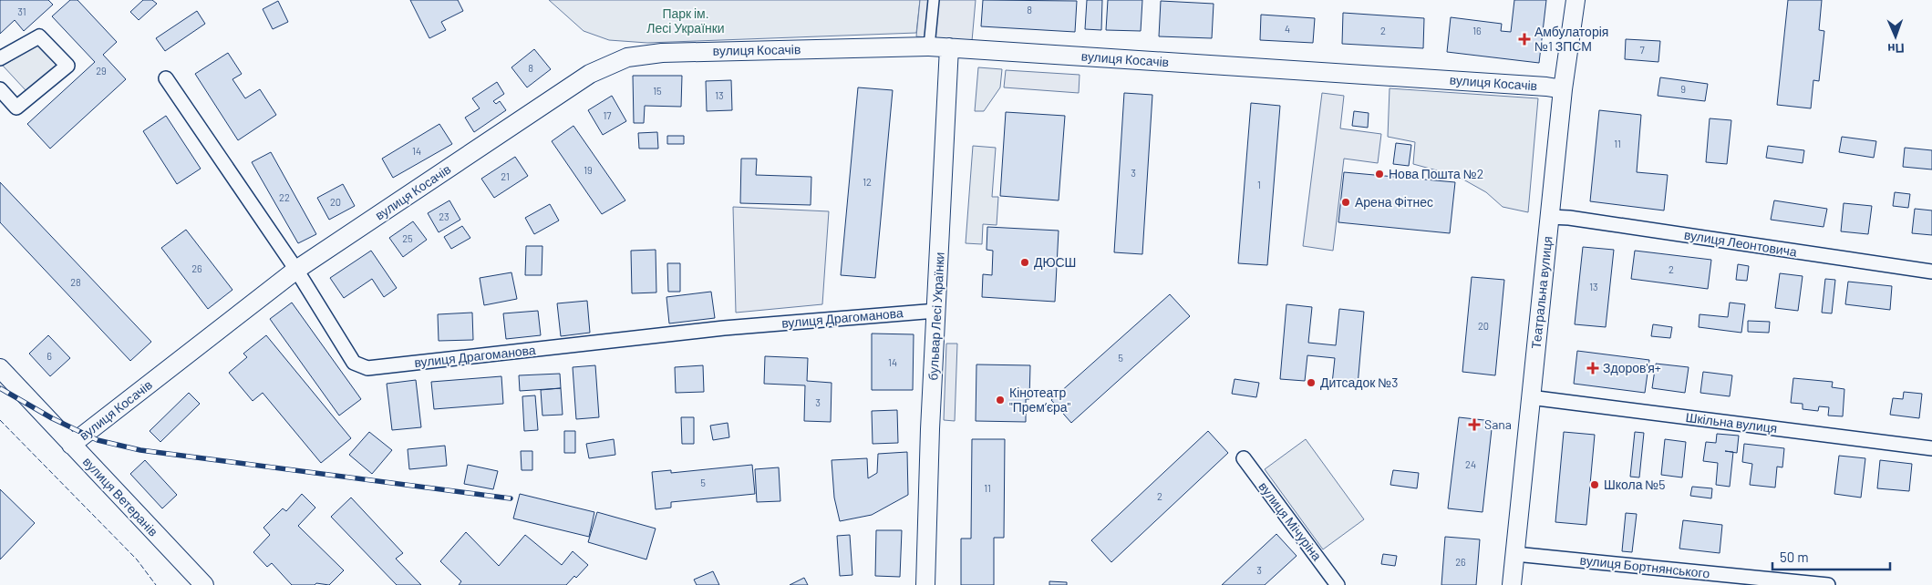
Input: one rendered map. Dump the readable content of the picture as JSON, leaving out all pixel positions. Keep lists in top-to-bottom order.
{
  "streets": {
    "street": [
      "вулиця Косачів",
      "вулиця Леонтовича",
      "Театральна вулиця",
      "бульвар Лесі Українки",
      "вулиця Драгоманова",
      "Шкільна вулиця",
      "вулиця Ветеранів",
      "вулиця Мічуріна",
      "вулиця Бортнянського"
    ]
  },
  "crossings": [
    ["вулиця Косачів", "Театральна вулиця"],
    ["вулиця Косачів", "бульвар Лесі Українки"],
    ["вулиця Косачів", "вулиця Драгоманова"],
    ["вулиця Косачів", "вулиця Ветеранів"],
    ["вулиця Леонтовича", "Театральна вулиця"],
    ["Театральна вулиця", "Шкільна вулиця"],
    ["Театральна вулиця", "вулиця Бортнянського"],
    ["бульвар Лесі Українки", "вулиця Драгоманова"]
  ],
  "parks": ["Парк ім. Лесі Українки"],
  "places": {
    "health": ["Амбулаторія №1 ЗПСМ", "Здоров'я+", "Sana"],
    "other": [
      "Нова Пошта №2",
      "Арена Фітнес",
      "ДЮСШ",
      "Дитсадок №3",
      "Кінотеатр \"Прем’єра\"",
      "Школа №5"
    ]
  },
  "house_numbers": [
    "8",
    "31",
    "4",
    "2",
    "16",
    "7",
    "8",
    "29",
    "9",
    "15",
    "13",
    "17",
    "11",
    "14",
    "19",
    "3",
    "21",
    "12",
    "1",
    "22",
    "20",
    "23",
    "25",
    "26",
    "2",
    "28",
    "13",
    "20",
    "6",
    "5",
    "14",
    "3",
    "24",
    "5",
    "11",
    "2",
    "26",
    "3"
  ],
  "scale_bar": "50 m",
  "north": "bottom"
}
